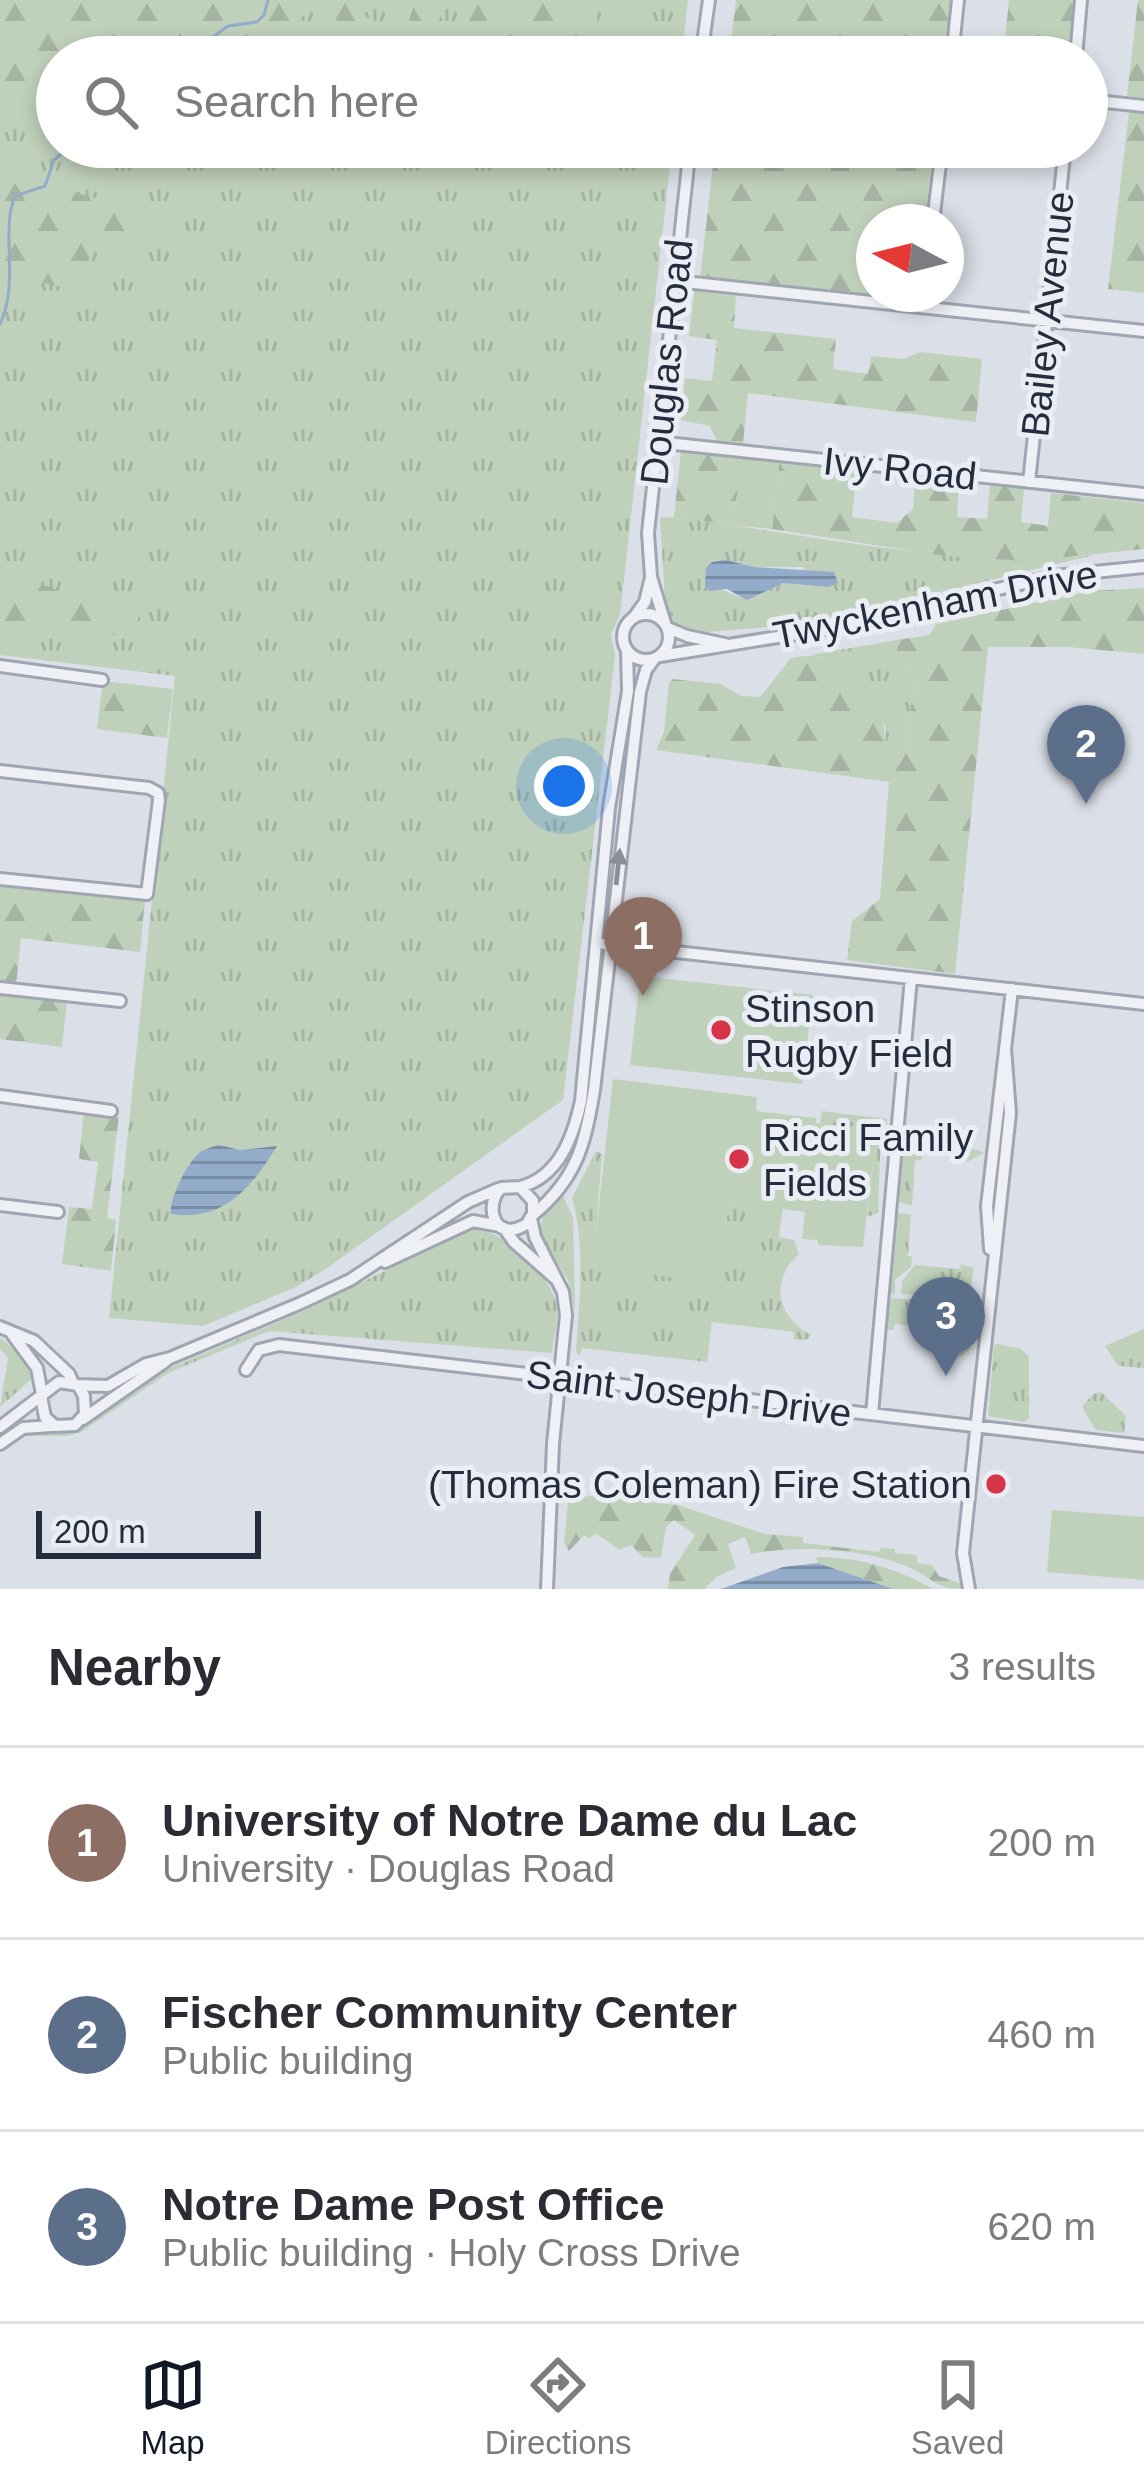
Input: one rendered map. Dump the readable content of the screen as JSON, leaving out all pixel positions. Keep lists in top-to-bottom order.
{
  "streets": {
    "street": [
      "Bailey Avenue",
      "Douglas Road",
      "Ivy Road",
      "Twyckenham Drive",
      "Saint Joseph Drive"
    ]
  },
  "crossings": [
    ["Bailey Avenue", "Ivy Road"],
    ["Douglas Road", "Ivy Road"],
    ["Douglas Road", "Twyckenham Drive"]
  ],
  "places": ["Stinson Rugby Field", "Ricci Family Fields", "(Thomas Coleman) Fire Station"],
  "scale_bar": "200 m",
  "north": "left",
  "page": {
    "search": "Search here",
    "pins": ["2", "1", "3"],
    "scale": "200 m",
    "heading": ["Nearby", "3 results"],
    "list": [
      {
        "mark": "1",
        "name": "University of Notre Dame du Lac",
        "note": "University · Douglas Road",
        "value": "200 m"
      },
      {
        "mark": "2",
        "name": "Fischer Community Center",
        "note": "Public building",
        "value": "460 m"
      },
      {
        "mark": "3",
        "name": "Notre Dame Post Office",
        "note": "Public building · Holy Cross Drive",
        "value": "620 m"
      }
    ],
    "nav": ["Map", "Directions", "Saved"]
  }
}
